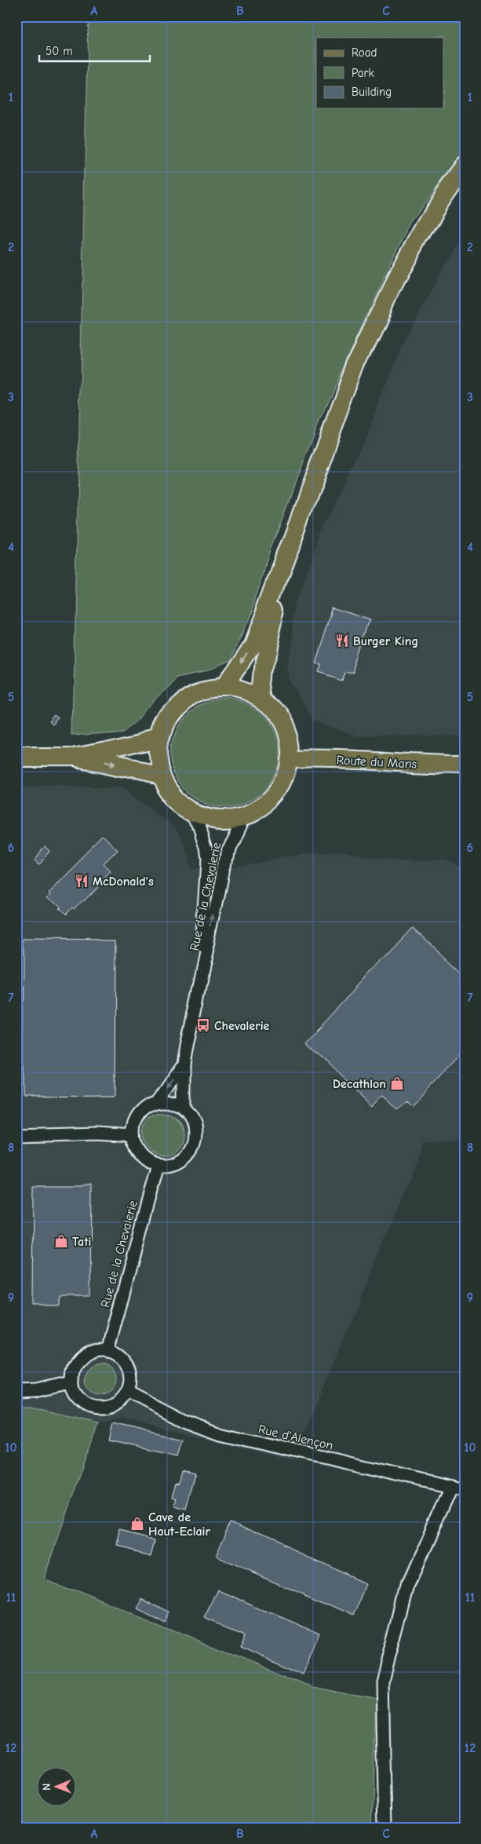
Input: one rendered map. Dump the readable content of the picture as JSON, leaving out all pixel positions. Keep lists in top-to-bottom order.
{
  "streets": {
    "main road": ["Route du Mans"],
    "street": ["Rue de la Chevalerie", "Rue d'Alençon"]
  },
  "crossings": [
    ["Route du Mans", "Rue de la Chevalerie"],
    ["Rue de la Chevalerie", "Rue d'Alençon"]
  ],
  "places": {
    "restaurant": ["Burger King", "McDonald's"],
    "bus stop": ["Chevalerie"],
    "shop": ["Decathlon", "Tati", "Cave de Haut-Eclair"]
  },
  "legend": ["Road", "Park", "Building"],
  "scale_bar": "50 m",
  "north": "left",
  "grid": {
    "columns": ["A", "B", "C"],
    "rows": [
      "1",
      "2",
      "3",
      "4",
      "5",
      "6",
      "7",
      "8",
      "9",
      "10",
      "11",
      "12"
    ]
  }
}
